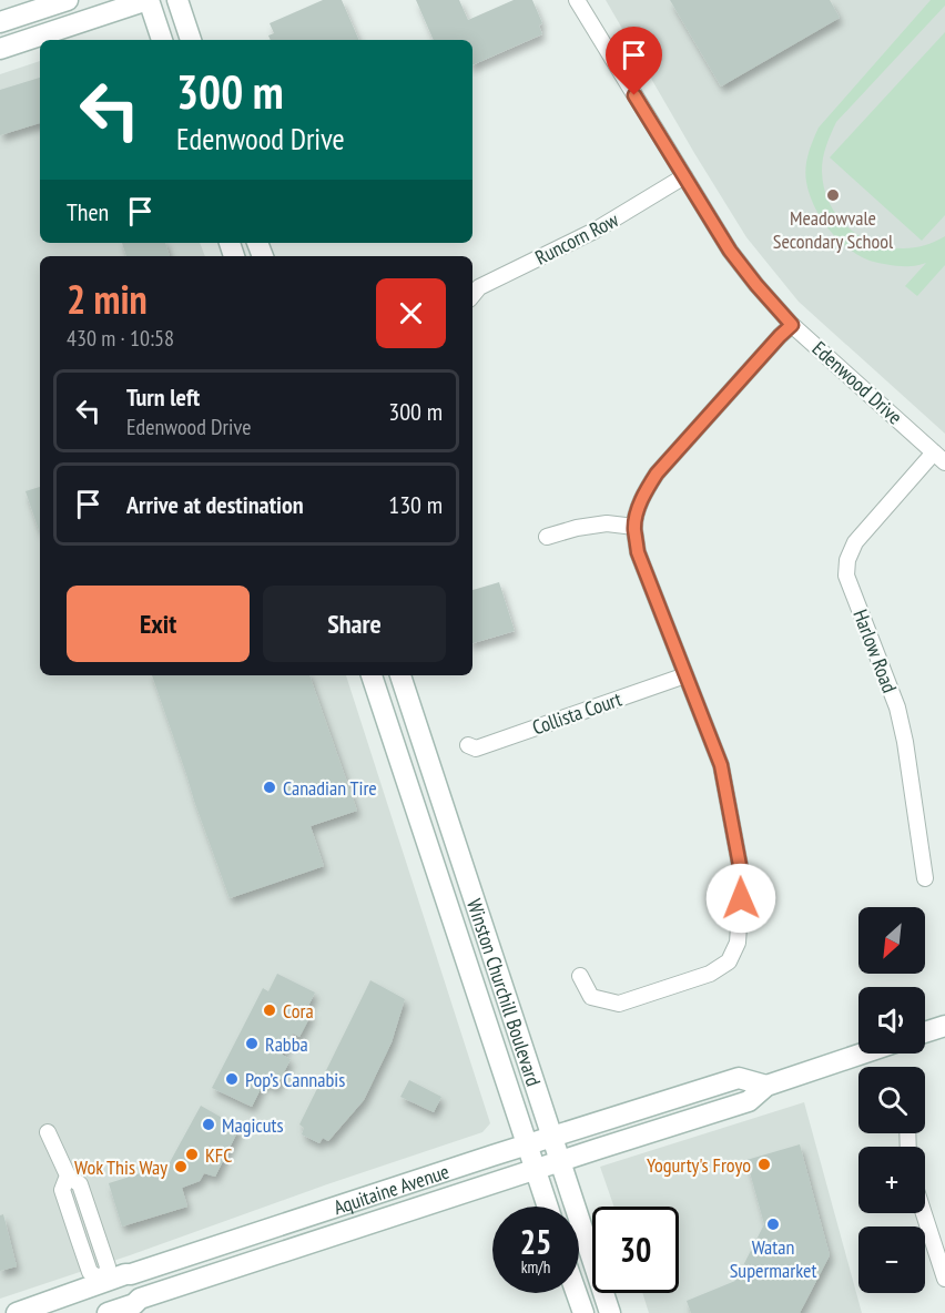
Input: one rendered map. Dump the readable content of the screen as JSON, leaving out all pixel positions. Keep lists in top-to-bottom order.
{
  "streets": {
    "street": [
      "Runcorn Row",
      "Edenwood Drive",
      "Harlow Road",
      "Collista Court",
      "Winston Churchill Boulevard",
      "Aquitaine Avenue"
    ]
  },
  "crossings": [
    ["Runcorn Row", "Edenwood Drive"],
    ["Edenwood Drive", "Harlow Road"],
    ["Winston Churchill Boulevard", "Aquitaine Avenue"]
  ],
  "places": [
    "Meadowvale Secondary School",
    "Canadian Tire",
    "Cora",
    "Rabba",
    "Pop’s Cannabis",
    "Magicuts",
    "KFC",
    "Yogurty's Froyo",
    "Wok This Way",
    "Watan Supermarket"
  ],
  "north": "bottom left",
  "page": {
    "turn": ["300 m", "Edenwood Drive"],
    "then": "Then",
    "heading": ["2 min", "430 m · 10:58"],
    "list": [
      {
        "name": "Turn left",
        "note": "Edenwood Drive",
        "value": "300 m"
      },
      {
        "name": "Arrive at destination",
        "value": "130 m"
      }
    ],
    "buttons": ["Exit", "Share"],
    "map_buttons": ["+", "−"],
    "speed": "25 km/h",
    "limit": "30"
  }
}
